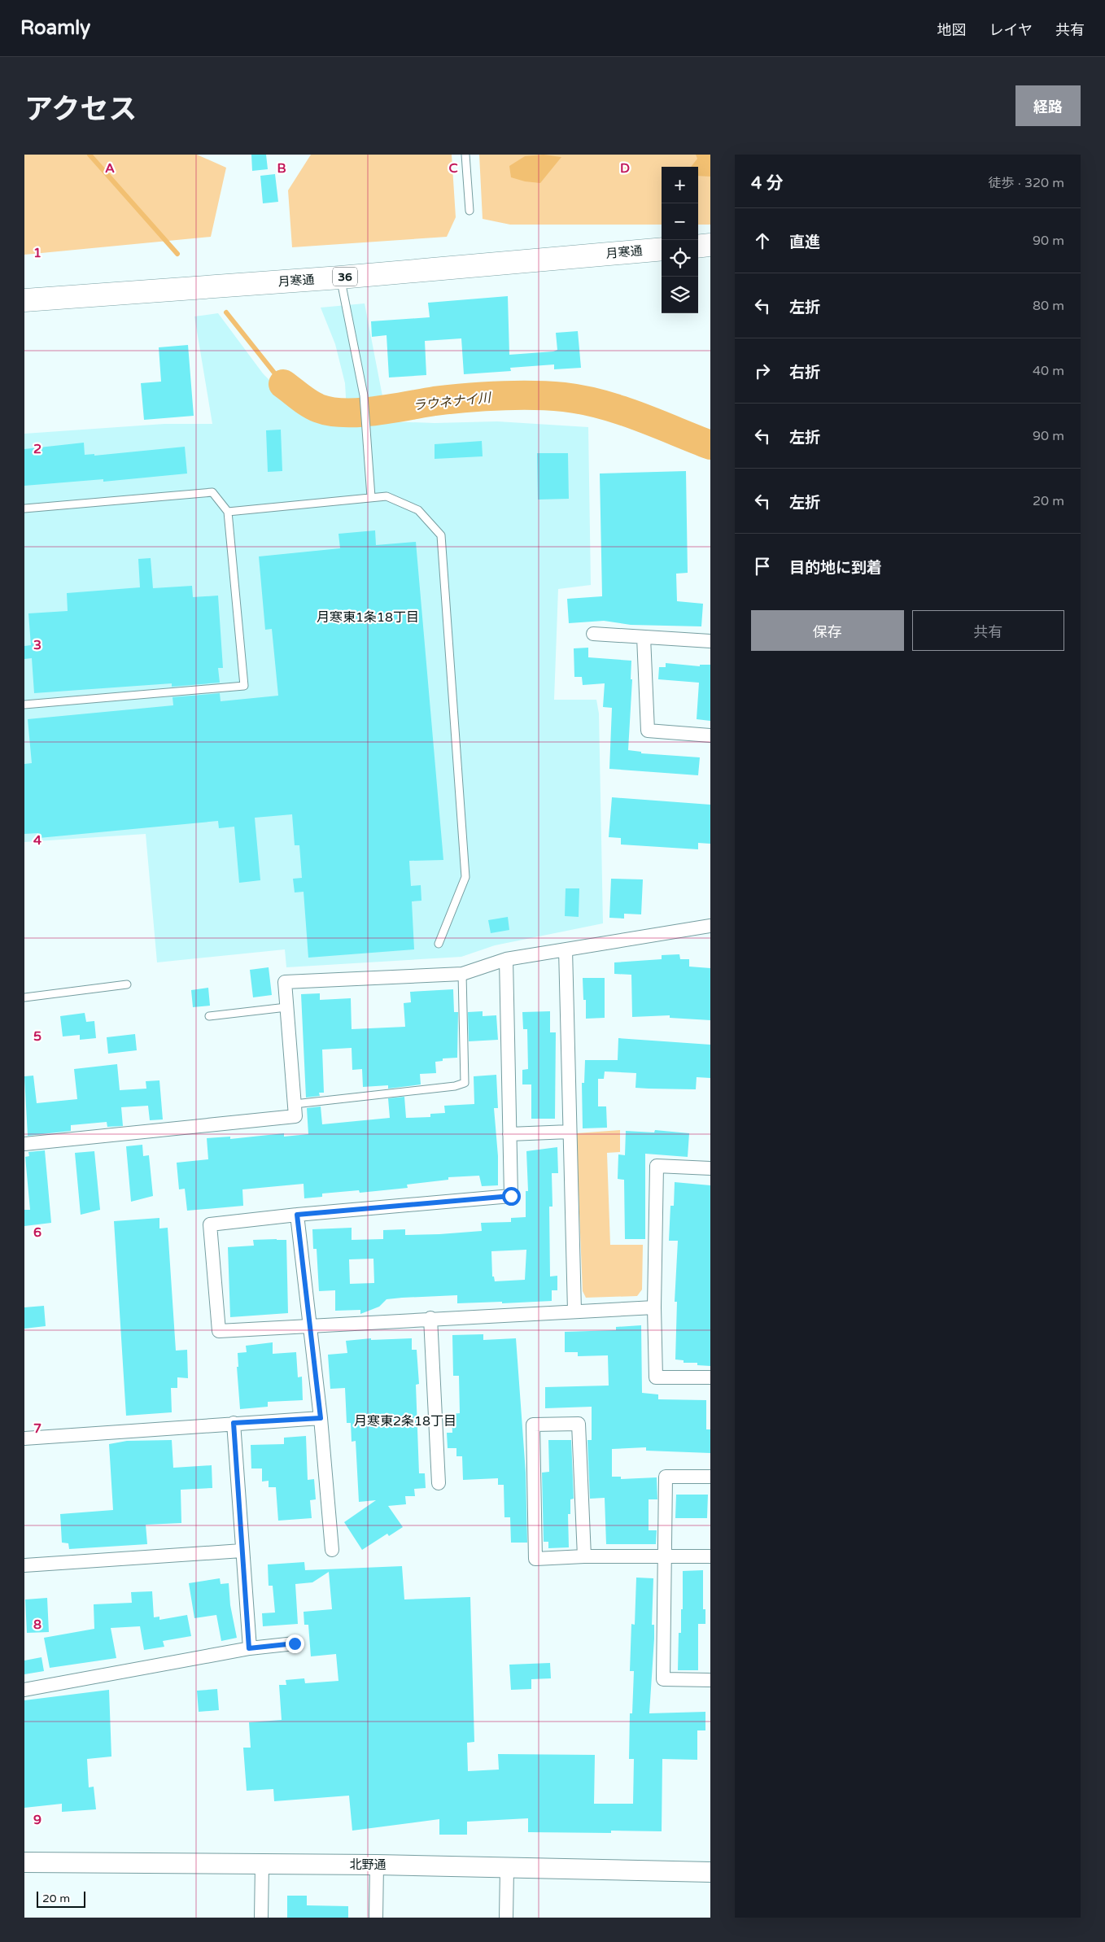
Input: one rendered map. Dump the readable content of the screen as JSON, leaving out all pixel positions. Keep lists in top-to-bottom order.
{
  "streets": {
    "highway": ["月寒通", "36"],
    "street": ["北野通"]
  },
  "districts": ["月寒東1条18丁目", "月寒東2条18丁目"],
  "water": ["ラウネナイ川"],
  "scale_bar": "20 m",
  "page": {
    "header": "Roamly",
    "nav": ["地図", "レイヤ", "共有"],
    "title": "アクセス",
    "buttons": [
      "経路",
      ["保存", "共有"]
    ],
    "heading": ["4 分", "徒歩 · 320 m"],
    "map_buttons": ["+", "−"],
    "list": [
      ["直進", "90 m"],
      ["左折", "80 m"],
      ["右折", "40 m"],
      ["左折", "90 m"],
      ["左折", "20 m"],
      "目的地に到着"
    ],
    "scale": "20 m"
  },
  "grid": {
    "columns": [
      "A",
      "B",
      "C",
      "D"
    ],
    "rows": [
      "1",
      "2",
      "3",
      "4",
      "5",
      "6",
      "7",
      "8",
      "9"
    ]
  }
}
